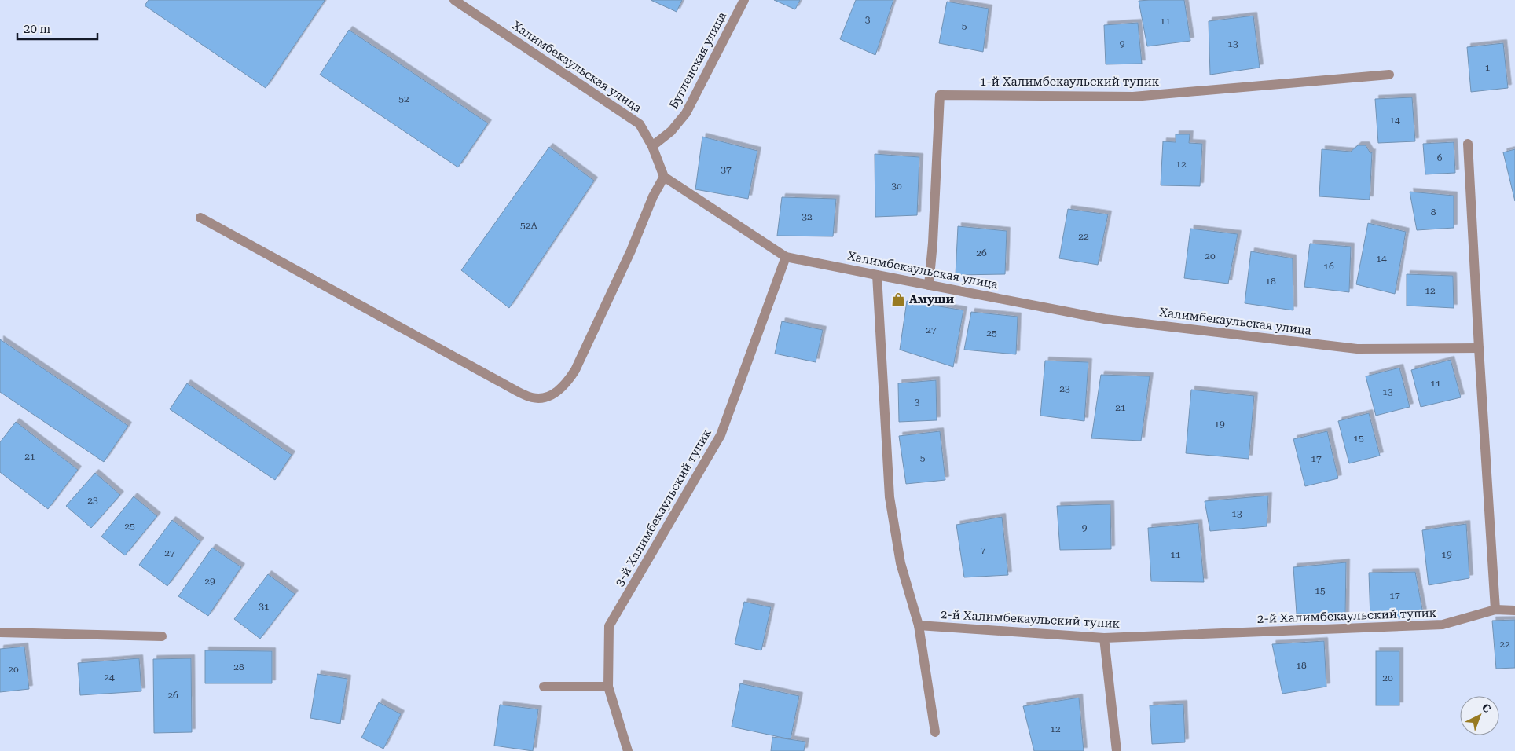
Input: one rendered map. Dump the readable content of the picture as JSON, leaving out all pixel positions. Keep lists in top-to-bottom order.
{
  "streets": {
    "street": [
      "Бугленская улица",
      "Халимбекаульская улица",
      "1-й Халимбекаульский тупик",
      "3-й Халимбекаульский тупик",
      "2-й Халимбекаульский тупик"
    ]
  },
  "crossings": [
    ["Бугленская улица", "Халимбекаульская улица"],
    ["Халимбекаульская улица", "1-й Халимбекаульский тупик"],
    ["Халимбекаульская улица", "3-й Халимбекаульский тупик"]
  ],
  "places": {
    "shop": ["Амуши"]
  },
  "house_numbers": [
    "3",
    "11",
    "5",
    "9",
    "13",
    "1",
    "52",
    "14",
    "6",
    "12",
    "37",
    "30",
    "8",
    "32",
    "52А",
    "22",
    "26",
    "20",
    "14",
    "16",
    "18",
    "12",
    "27",
    "25",
    "11",
    "23",
    "13",
    "3",
    "21",
    "19",
    "15",
    "21",
    "5",
    "17",
    "23",
    "13",
    "25",
    "9",
    "7",
    "27",
    "11",
    "19",
    "29",
    "15",
    "17",
    "31",
    "22",
    "18",
    "28",
    "20",
    "24",
    "20",
    "26",
    "12"
  ],
  "scale_bar": "20 m",
  "north": "top right"
}
